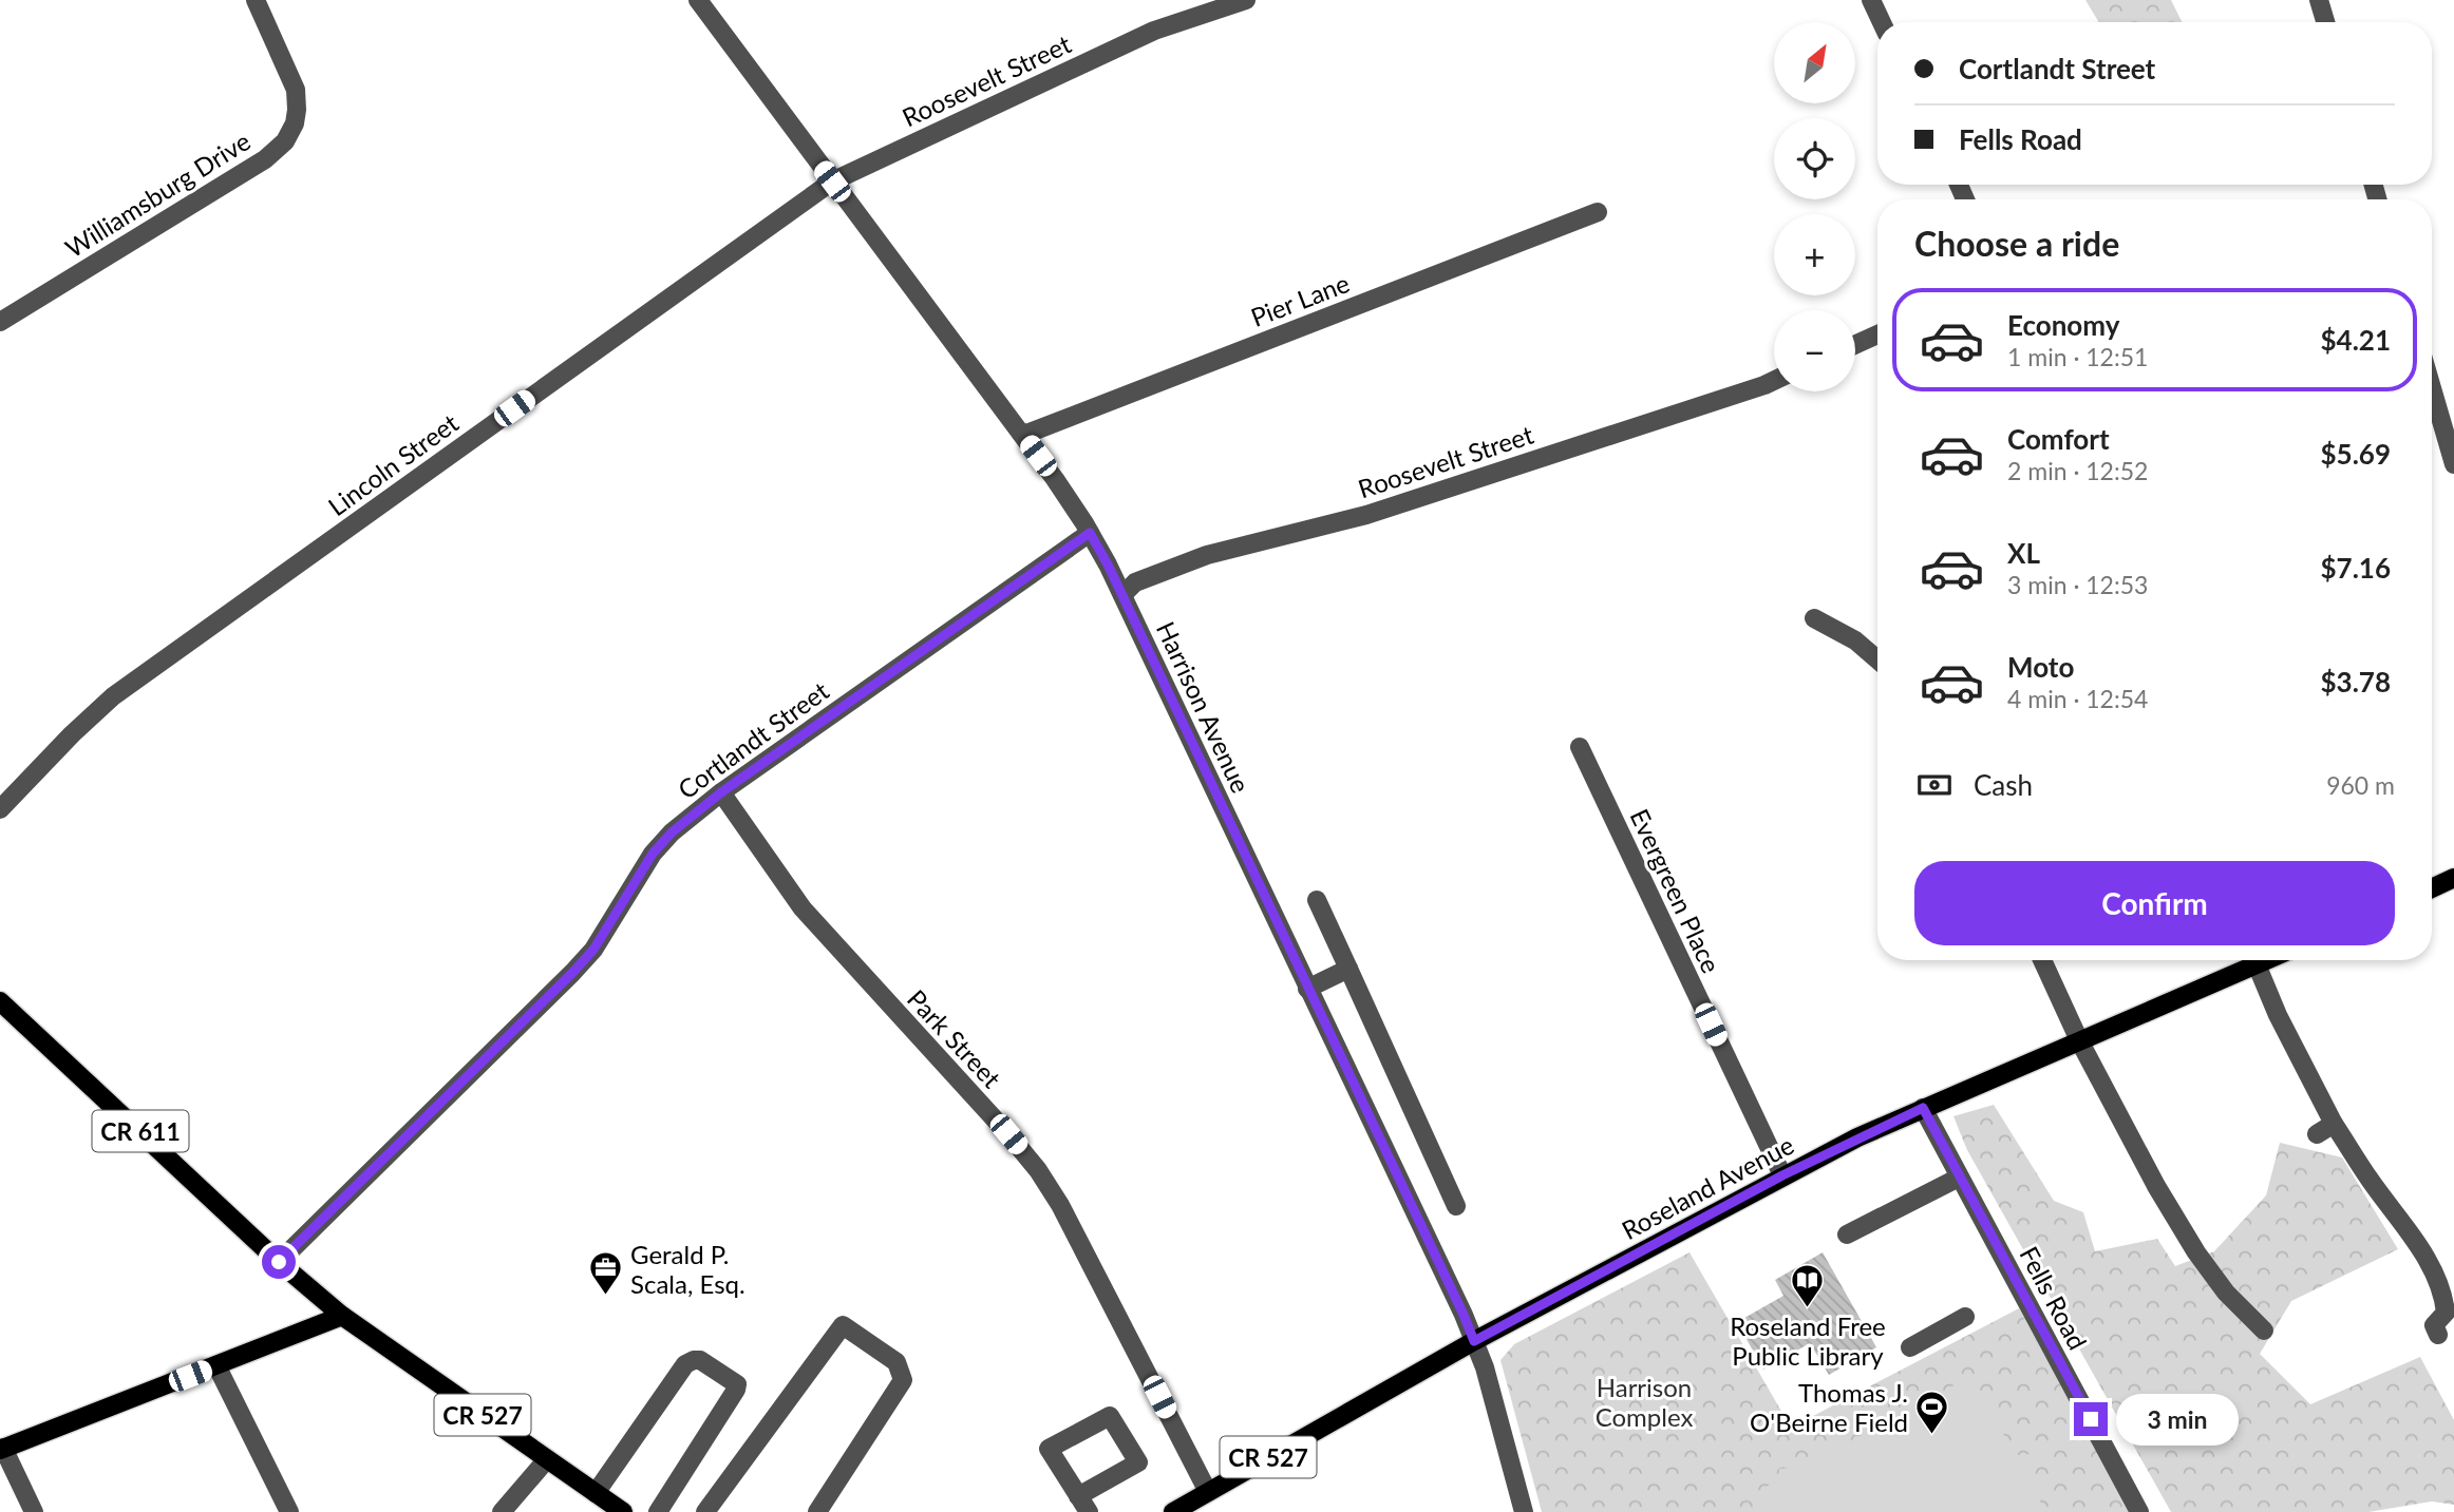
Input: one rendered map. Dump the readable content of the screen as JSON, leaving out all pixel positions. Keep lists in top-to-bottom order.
{
  "streets": {
    "main road": ["CR 611", "Roseland Avenue", "CR 527"],
    "street": [
      "Roosevelt Street",
      "Williamsburg Drive",
      "Pier Lane",
      "Lincoln Street",
      "Harrison Avenue",
      "Cortlandt Street",
      "Evergreen Place",
      "Park Street",
      "Fells Road"
    ]
  },
  "crossings": [
    ["Roosevelt Street", "Lincoln Street"],
    ["Roosevelt Street", "Harrison Avenue"],
    ["Pier Lane", "Harrison Avenue"],
    ["Lincoln Street", "Harrison Avenue"],
    ["Harrison Avenue", "Cortlandt Street"],
    ["Harrison Avenue", "Roseland Avenue"],
    ["Cortlandt Street", "Park Street"],
    ["Cortlandt Street", "CR 611"],
    ["Evergreen Place", "Roseland Avenue"],
    ["Park Street", "Roseland Avenue"],
    ["CR 611", "CR 527"],
    ["Roseland Avenue", "Fells Road"]
  ],
  "parks": ["Harrison Complex"],
  "places": {
    "office": ["Gerald P. Scala, Esq."],
    "library": ["Roseland Free Public Library"],
    "sports": ["Thomas J. O'Beirne Field"]
  },
  "north": "top right",
  "page": {
    "map_buttons": ["+", "−"],
    "banner": ["Cortlandt Street", "Fells Road"],
    "heading": "Choose a ride",
    "list": [
      {
        "name": "Economy",
        "note": "1 min · 12:51",
        "value": "$4.21"
      },
      {
        "name": "Comfort",
        "note": "2 min · 12:52",
        "value": "$5.69"
      },
      {
        "name": "XL",
        "note": "3 min · 12:53",
        "value": "$7.16"
      },
      {
        "name": "Moto",
        "note": "4 min · 12:54",
        "value": "$3.78"
      }
    ],
    "pay": ["Cash", "960 m"],
    "buttons": "Confirm",
    "bubble": "3 min"
  }
}
